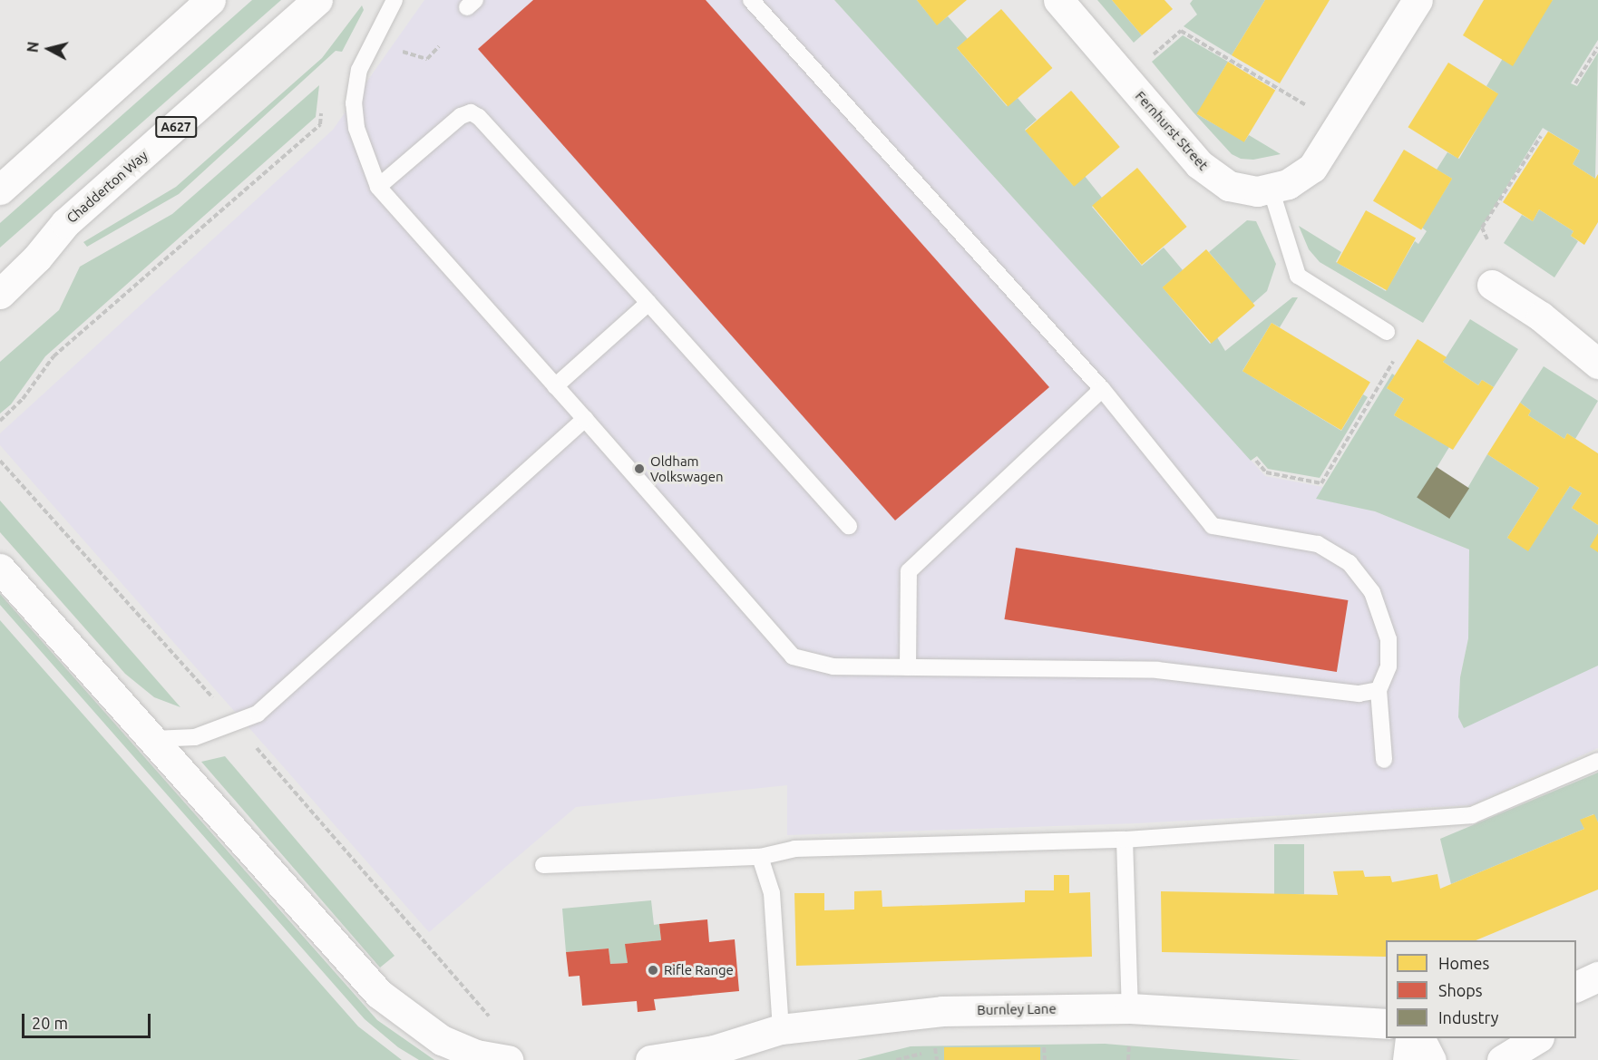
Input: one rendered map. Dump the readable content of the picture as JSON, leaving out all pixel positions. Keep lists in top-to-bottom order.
{
  "streets": {
    "main road": [
      "A627",
      "Fernhurst Street",
      "Chadderton Way",
      "Burnley Lane"
    ]
  },
  "places": ["Oldham Volkswagen", "Rifle Range"],
  "legend": ["Homes", "Shops", "Industry"],
  "scale_bar": "20 m",
  "north": "left"
}
